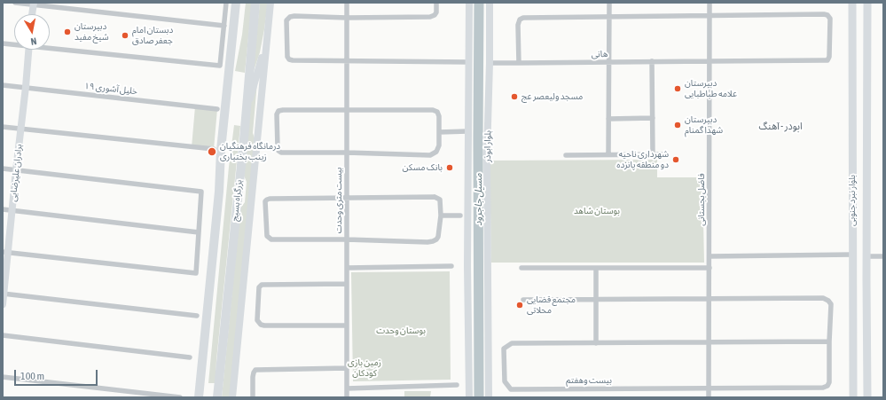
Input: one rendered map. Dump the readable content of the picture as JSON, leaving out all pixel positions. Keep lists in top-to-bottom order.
{
  "streets": {
    "highway": ["بزرگراه بسیج"],
    "main road": ["بلوار ابوذر", "برادران علیرضایی", "بلوار نبرد جنوبی"],
    "street": [
      "هانی",
      "خلیل آشوری ۱۹",
      "فاضل بجستانی",
      "بیست متری وحدت",
      "بیست وهفتم"
    ]
  },
  "crossings": [
    ["هانی", "بلوار ابوذر"],
    ["هانی", "فاضل بجستانی"],
    ["خلیل آشوری ۱۹", "برادران علیرضایی"],
    ["فاضل بجستانی", "بیست وهفتم"]
  ],
  "districts": ["ابوذر - آهنگ"],
  "water": ["مسیل جاجرود"],
  "parks": ["بوستان شاهد", "بوستان وحدت", "زمین بازی کودکان"],
  "places": [
    "دبیرستان شیخ مفید",
    "دبستان امام جعفر صادق",
    "دبیرستان علامه طباطبایی",
    "مسجد ولیعصر عج",
    "دبیرستان شهدا گمنام",
    "درمانگاه فرهنگیان زینب بختیاری",
    "شهرداری ناحیه دو منطقه پانزده",
    "بانک مسکن",
    "مجتمع قضایی محلاتی"
  ],
  "scale_bar": "100 m",
  "north": "bottom"
}
